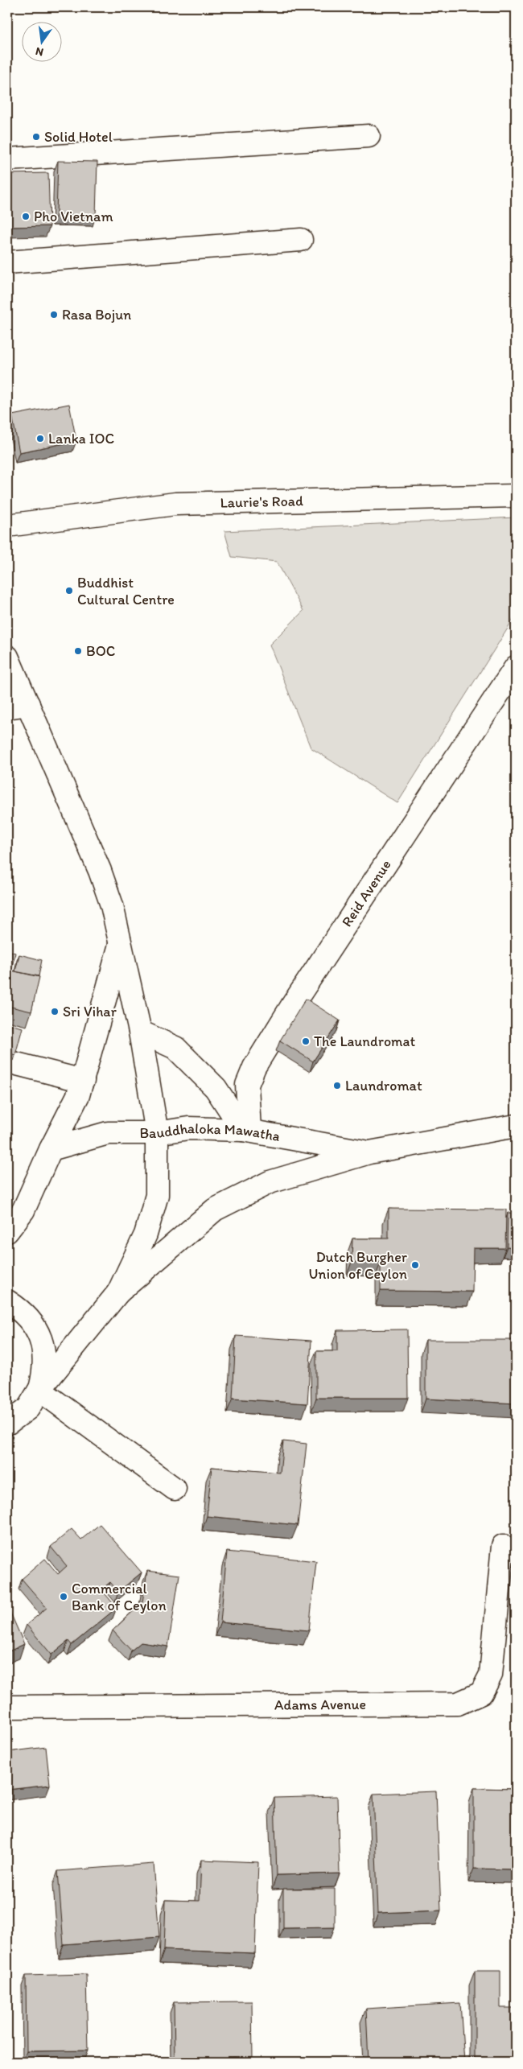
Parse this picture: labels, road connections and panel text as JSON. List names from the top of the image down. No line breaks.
{"streets":{"main road":["Laurie's Road","Reid Avenue","Bauddhaloka Mawatha","Adams Avenue"]},"crossings":[["Reid Avenue","Bauddhaloka Mawatha"]],"places":["Solid Hotel","Pho Vietnam","Rasa Bojun","Lanka IOC","Buddhist Cultural Centre","BOC","Sri Vihar","The Laundromat","Laundromat","Dutch Burgher Union of Ceylon","Commercial Bank of Ceylon"],"north":"bottom"}
